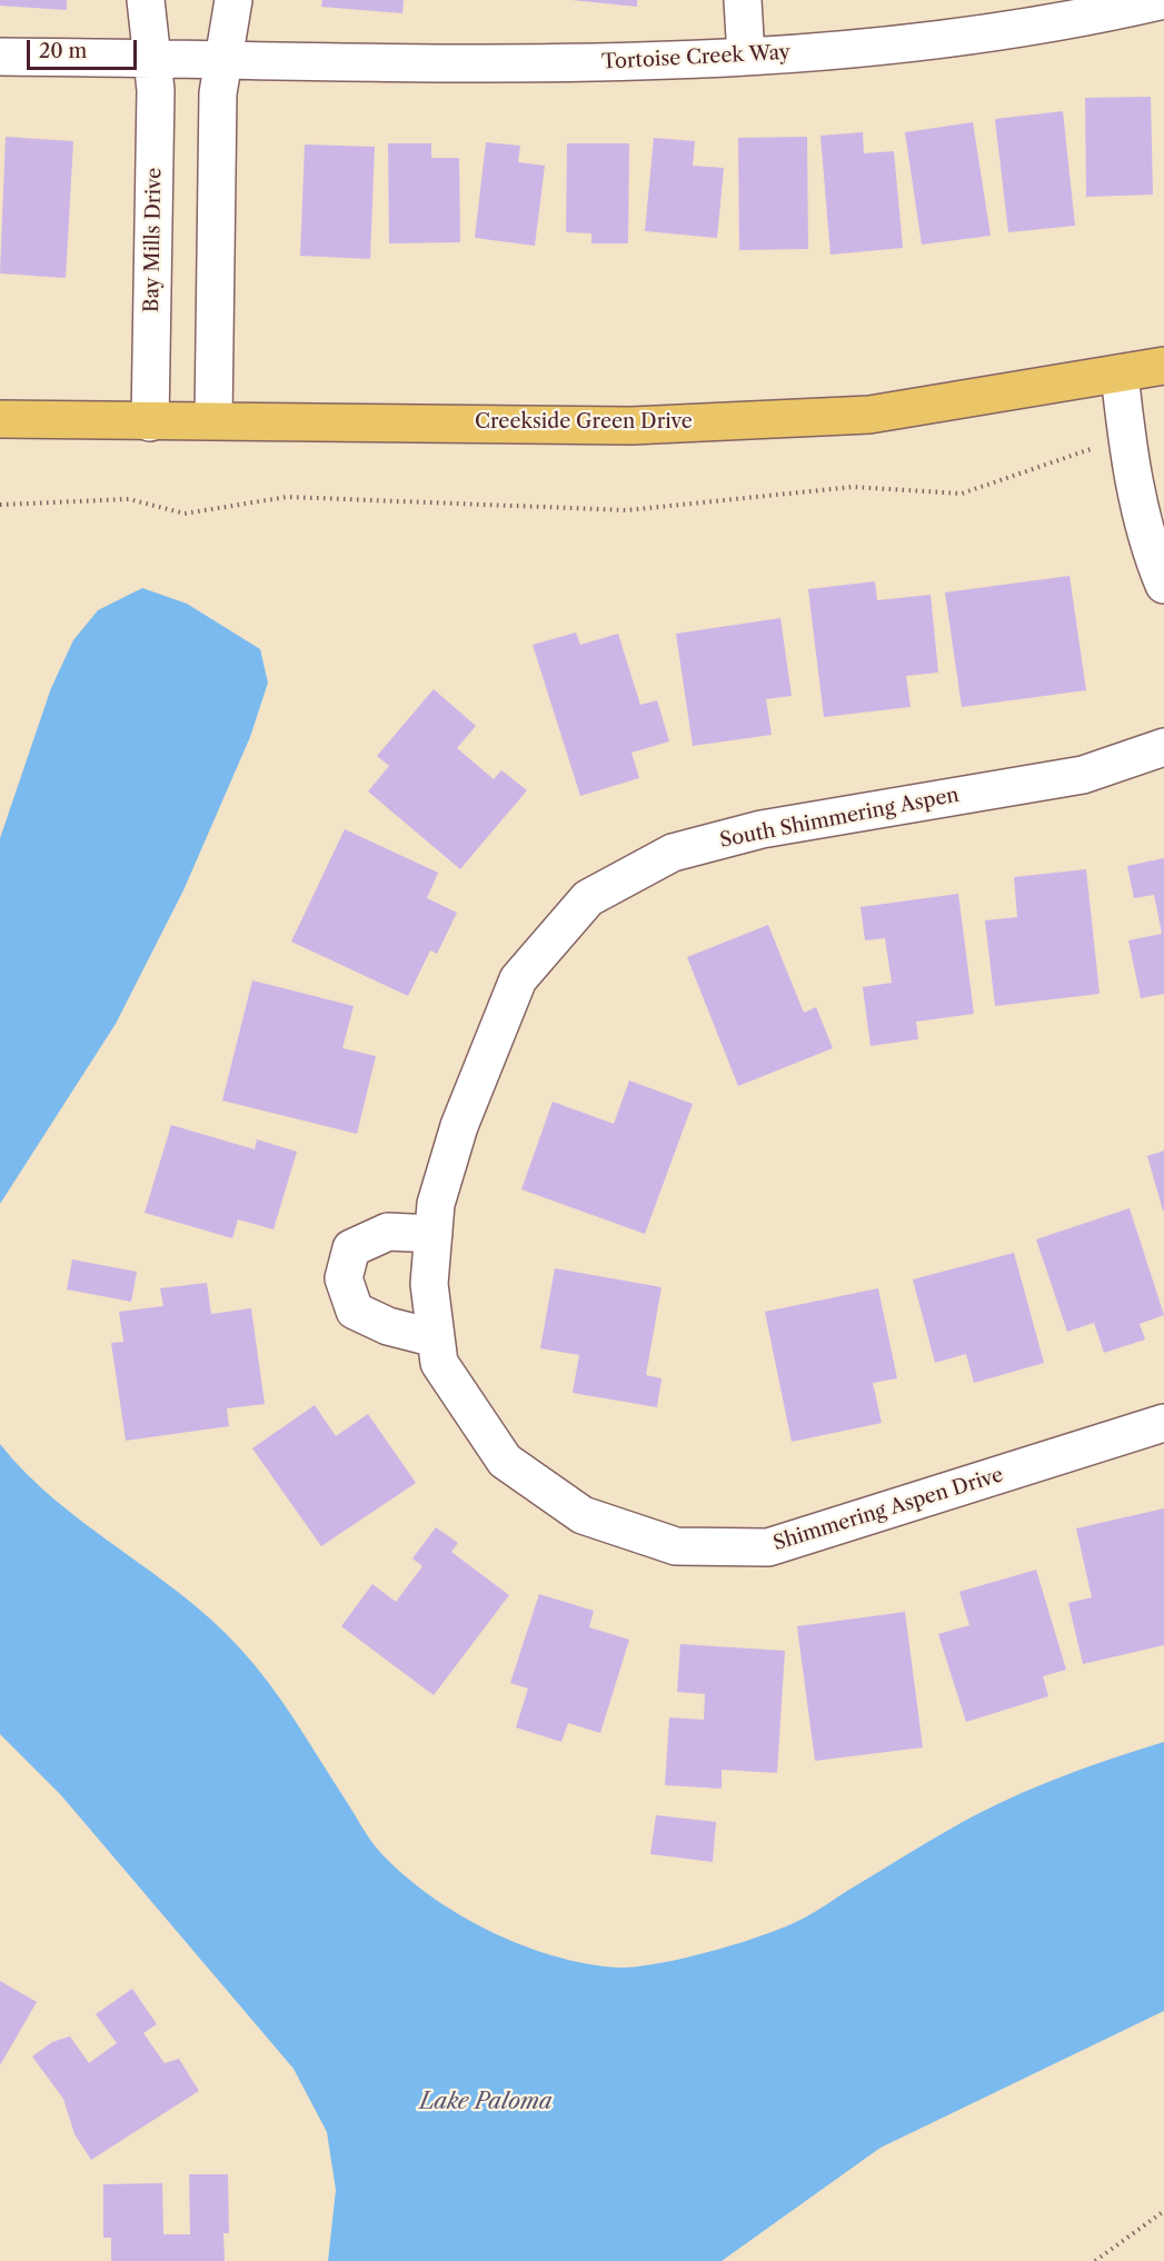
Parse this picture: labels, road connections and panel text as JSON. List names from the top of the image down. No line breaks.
{"streets":{"main road":["Creekside Green Drive"],"street":["Tortoise Creek Way","Bay Mills Drive","South Shimmering Aspen","Shimmering Aspen Drive"]},"crossings":[["Tortoise Creek Way","Bay Mills Drive"],["Bay Mills Drive","Creekside Green Drive"],["South Shimmering Aspen","Shimmering Aspen Drive"]],"water":["Lake Paloma"],"scale_bar":"20 m"}
